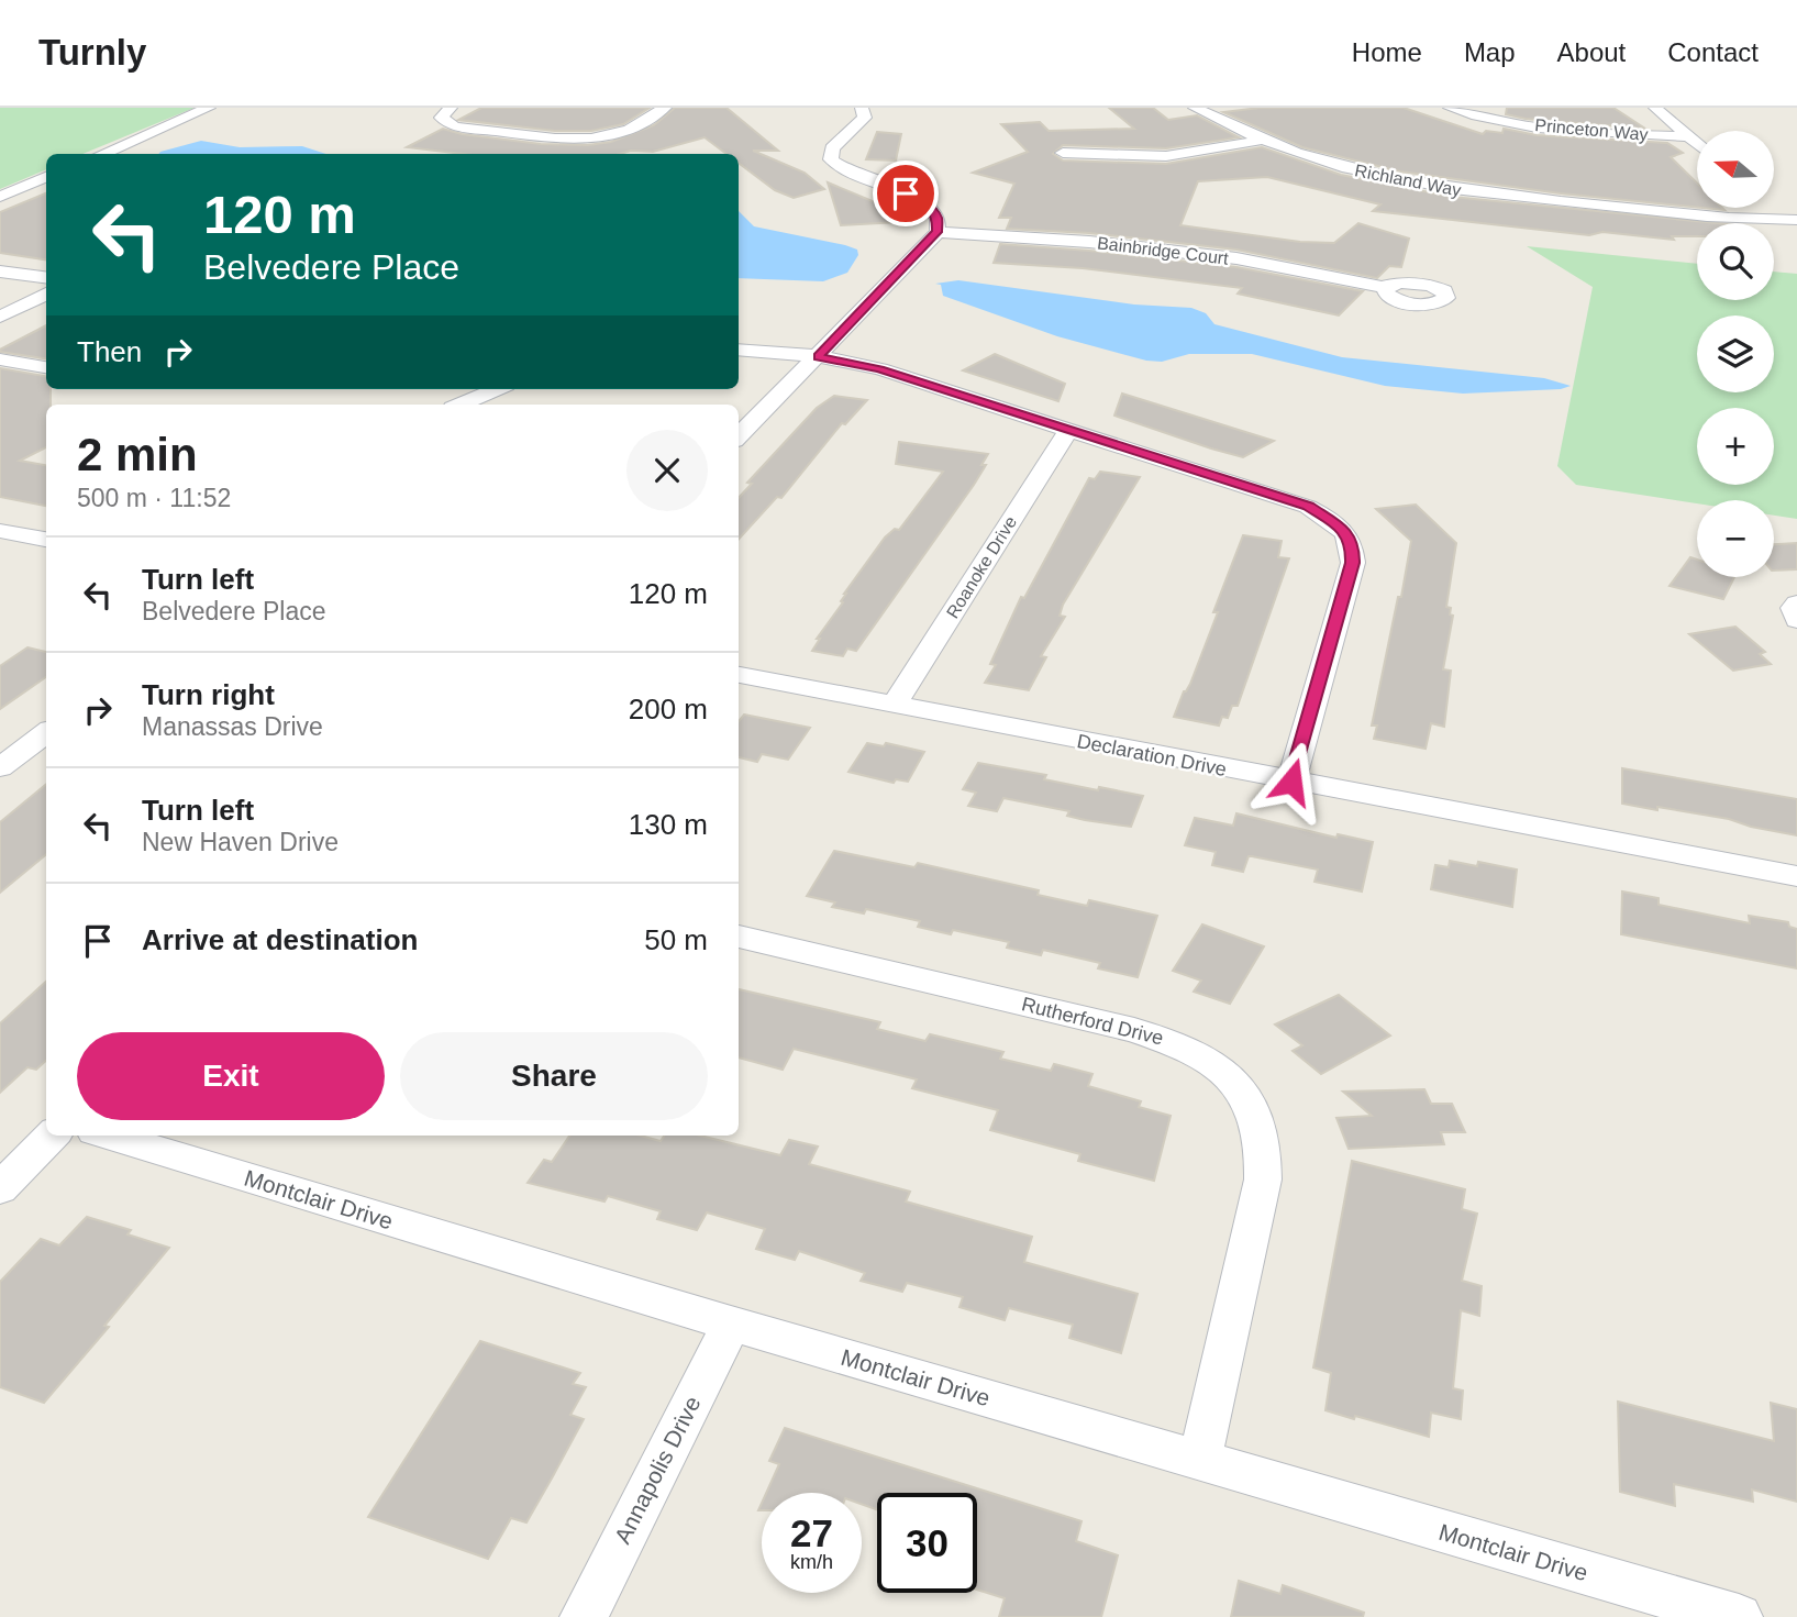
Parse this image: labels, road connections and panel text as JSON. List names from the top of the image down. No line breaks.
{"streets":{"street":["Princeton Way","Richland Way","Bainbridge Court","Roanoke Drive","Declaration Drive","Rutherford Drive","Montclair Drive","Annapolis Drive"]},"crossings":[["Roanoke Drive","Declaration Drive"],["Rutherford Drive","Montclair Drive"],["Montclair Drive","Annapolis Drive"]],"north":"left","page":{"header":"Turnly","nav":["Home","Map","About","Contact"],"map_buttons":["+","−"],"turn":["120 m","Belvedere Place"],"then":"Then","heading":["2 min","500 m · 11:52"],"list":[{"name":"Turn left","note":"Belvedere Place","value":"120 m"},{"name":"Turn right","note":"Manassas Drive","value":"200 m"},{"name":"Turn left","note":"New Haven Drive","value":"130 m"},{"name":"Arrive at destination","value":"50 m"}],"buttons":["Exit","Share"],"speed":"27 km/h","limit":"30"}}
